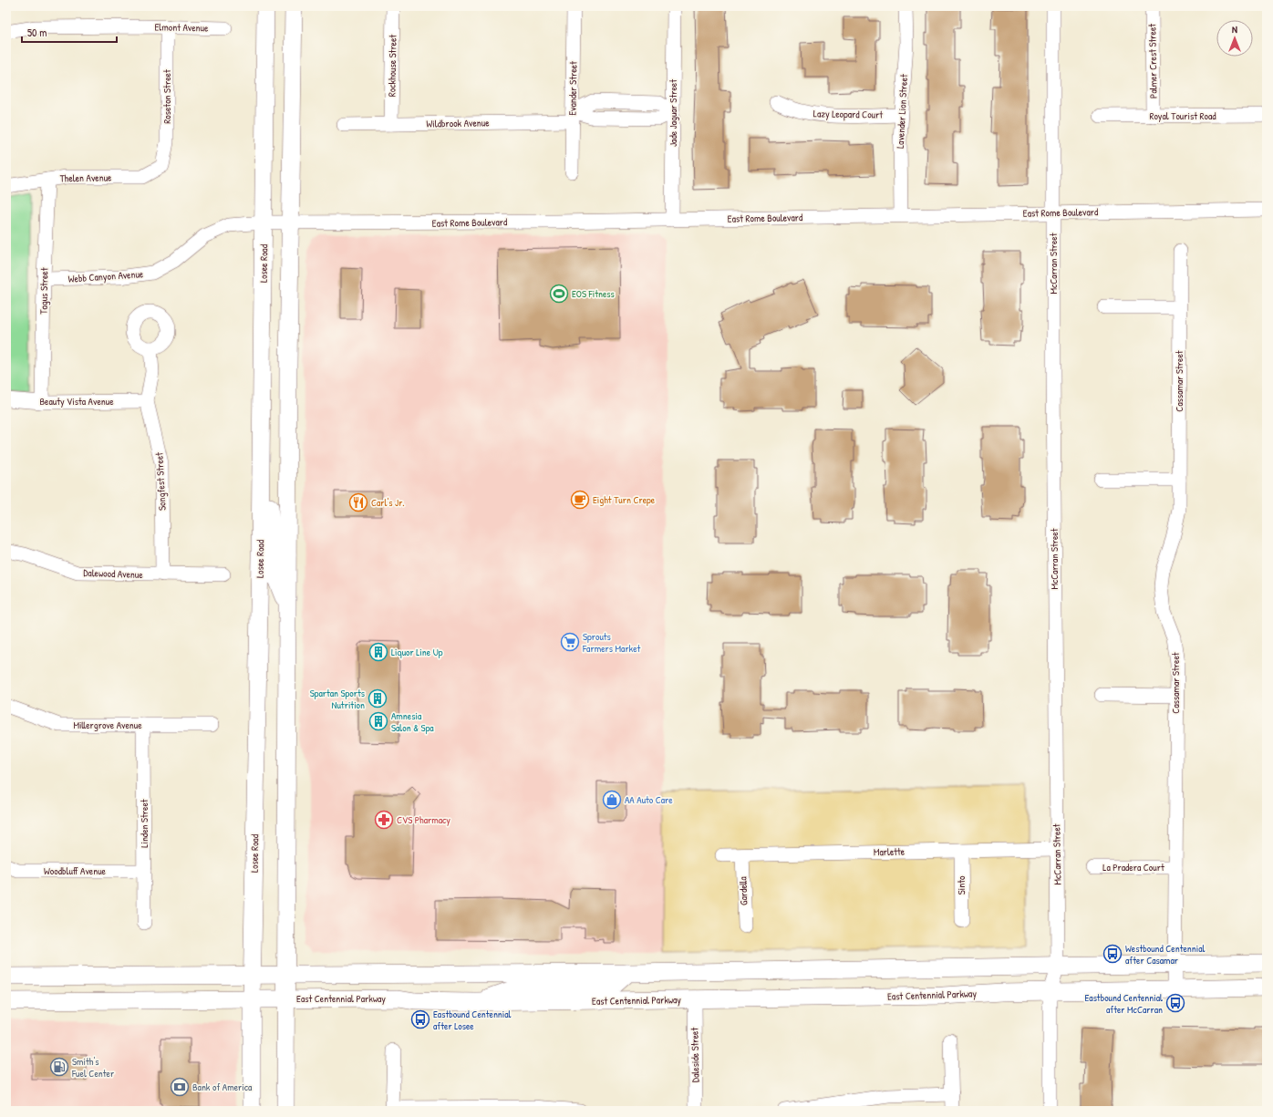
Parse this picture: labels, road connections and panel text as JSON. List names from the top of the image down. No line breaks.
{"streets":{"main road":["Losee Road","East Centennial Parkway"],"street":["Elmont Avenue","Palmer Crest Street","Rockhouse Street","Evander Street","Roseton Street","Lavender Lion Street","Jade Jaguar Street","Lazy Leopard Court","Royal Tourist Road","Wildbrook Avenue","Thelen Avenue","East Rome Boulevard","McCarran Street","Webb Canyon Avenue","Tagus Street","Cassamar Street","Beauty Vista Avenue","Songfest Street","Dalewood Avenue","Millergrove Avenue","Linden Street","Marlette","La Pradera Court","Woodbluff Avenue","Sinto","Gardella","Daleside Street"]},"crossings":[["Elmont Avenue","Roseton Street"],["Palmer Crest Street","Royal Tourist Road"],["Rockhouse Street","Wildbrook Avenue"],["Evander Street","Wildbrook Avenue"],["Roseton Street","Thelen Avenue"],["Lavender Lion Street","Lazy Leopard Court"],["Lavender Lion Street","East Rome Boulevard"],["Jade Jaguar Street","Wildbrook Avenue"],["Jade Jaguar Street","East Rome Boulevard"],["Thelen Avenue","Tagus Street"],["East Rome Boulevard","Losee Road"],["East Rome Boulevard","McCarran Street"],["East Rome Boulevard","Webb Canyon Avenue"],["Losee Road","Webb Canyon Avenue"],["Losee Road","East Centennial Parkway"],["McCarran Street","Marlette"],["McCarran Street","East Centennial Parkway"],["Webb Canyon Avenue","Tagus Street"],["Tagus Street","Beauty Vista Avenue"],["Cassamar Street","La Pradera Court"],["Cassamar Street","East Centennial Parkway"],["Beauty Vista Avenue","Songfest Street"],["Songfest Street","Dalewood Avenue"],["Millergrove Avenue","Linden Street"],["Linden Street","Woodbluff Avenue"],["Marlette","Sinto"],["Marlette","Gardella"],["East Centennial Parkway","Daleside Street"]],"places":{"sports":["EOS Fitness"],"cafe":["Eight Turn Crepe"],"restaurant":["Carl's Jr."],"supermarket":["Sprouts Farmers Market"],"building":["Liquor Line Up","Spartan Sports Nutrition","Amnesia Salon & Spa"],"shop":["AA Auto Care"],"pharmacy":["CVS Pharmacy"],"bus stop":["Westbound Centennial after Casamar","Eastbound Centennial after McCarran","Eastbound Centennial after Losee"],"fuel station":["Smith's Fuel Center"],"bank":["Bank of America"]},"scale_bar":"50 m","north":"top"}
